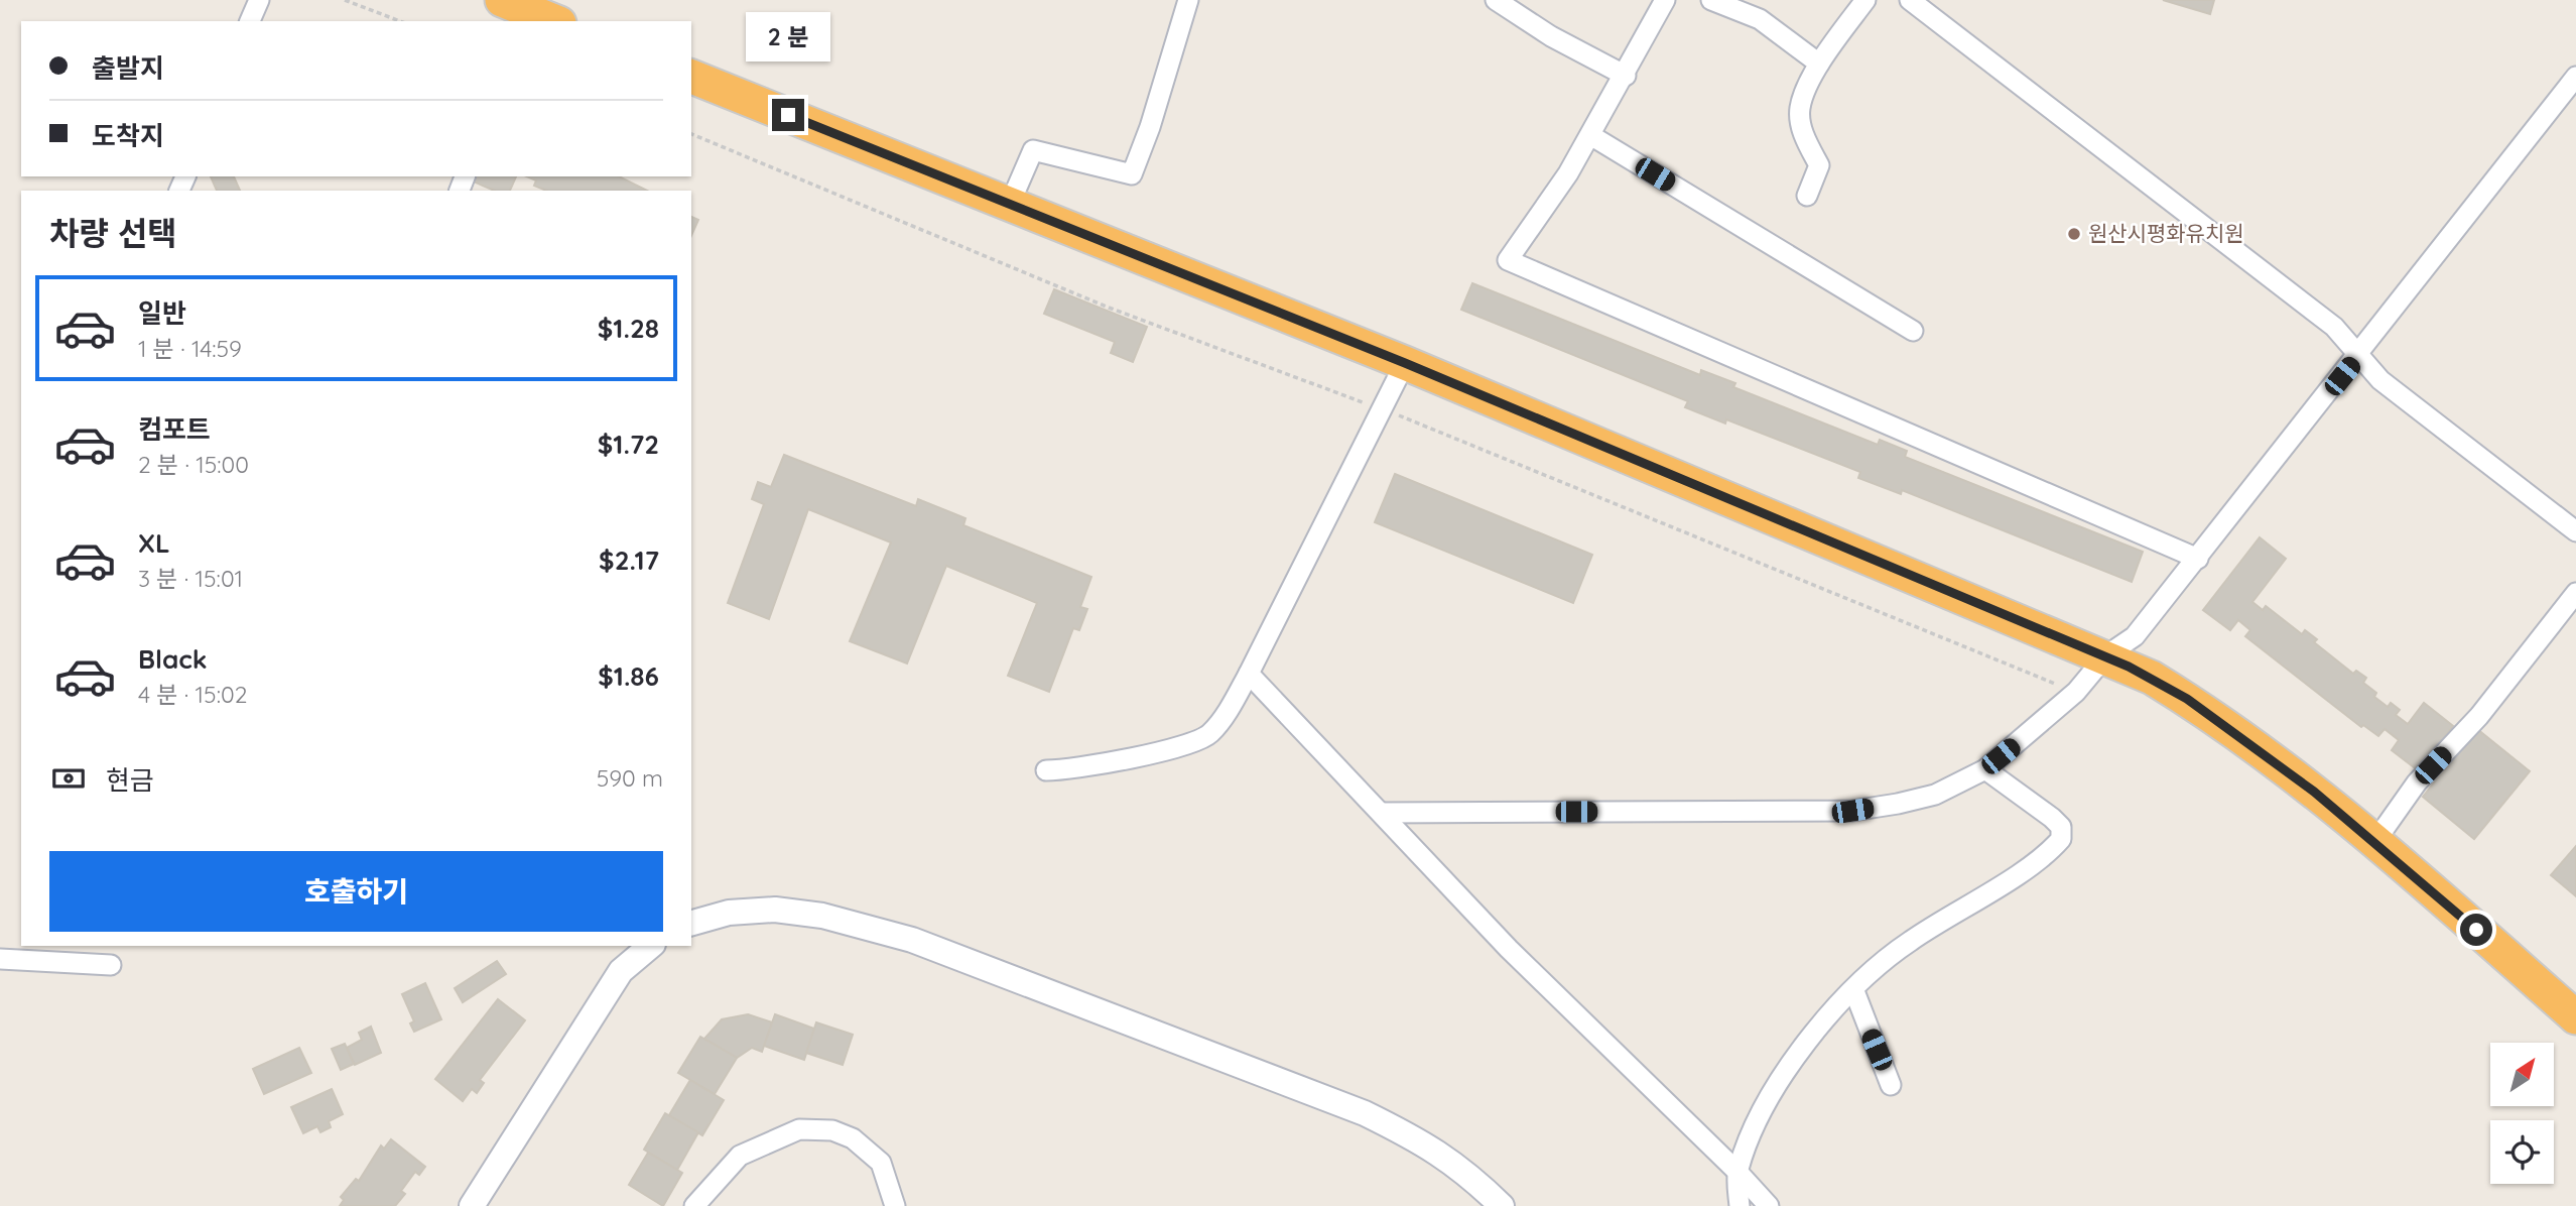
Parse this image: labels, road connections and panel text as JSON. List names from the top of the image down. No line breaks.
{"places":["원산시평화유치원"],"north":"top right","page":{"bubble":"2 분","banner":["출발지","도착지"],"heading":"차량 선택","list":[{"name":"일반","note":"1 분 · 14:59","value":"$1.28"},{"name":"컴포트","note":"2 분 · 15:00","value":"$1.72"},{"name":"XL","note":"3 분 · 15:01","value":"$2.17"},{"name":"Black","note":"4 분 · 15:02","value":"$1.86"}],"pay":["현금","590 m"],"buttons":"호출하기"}}
